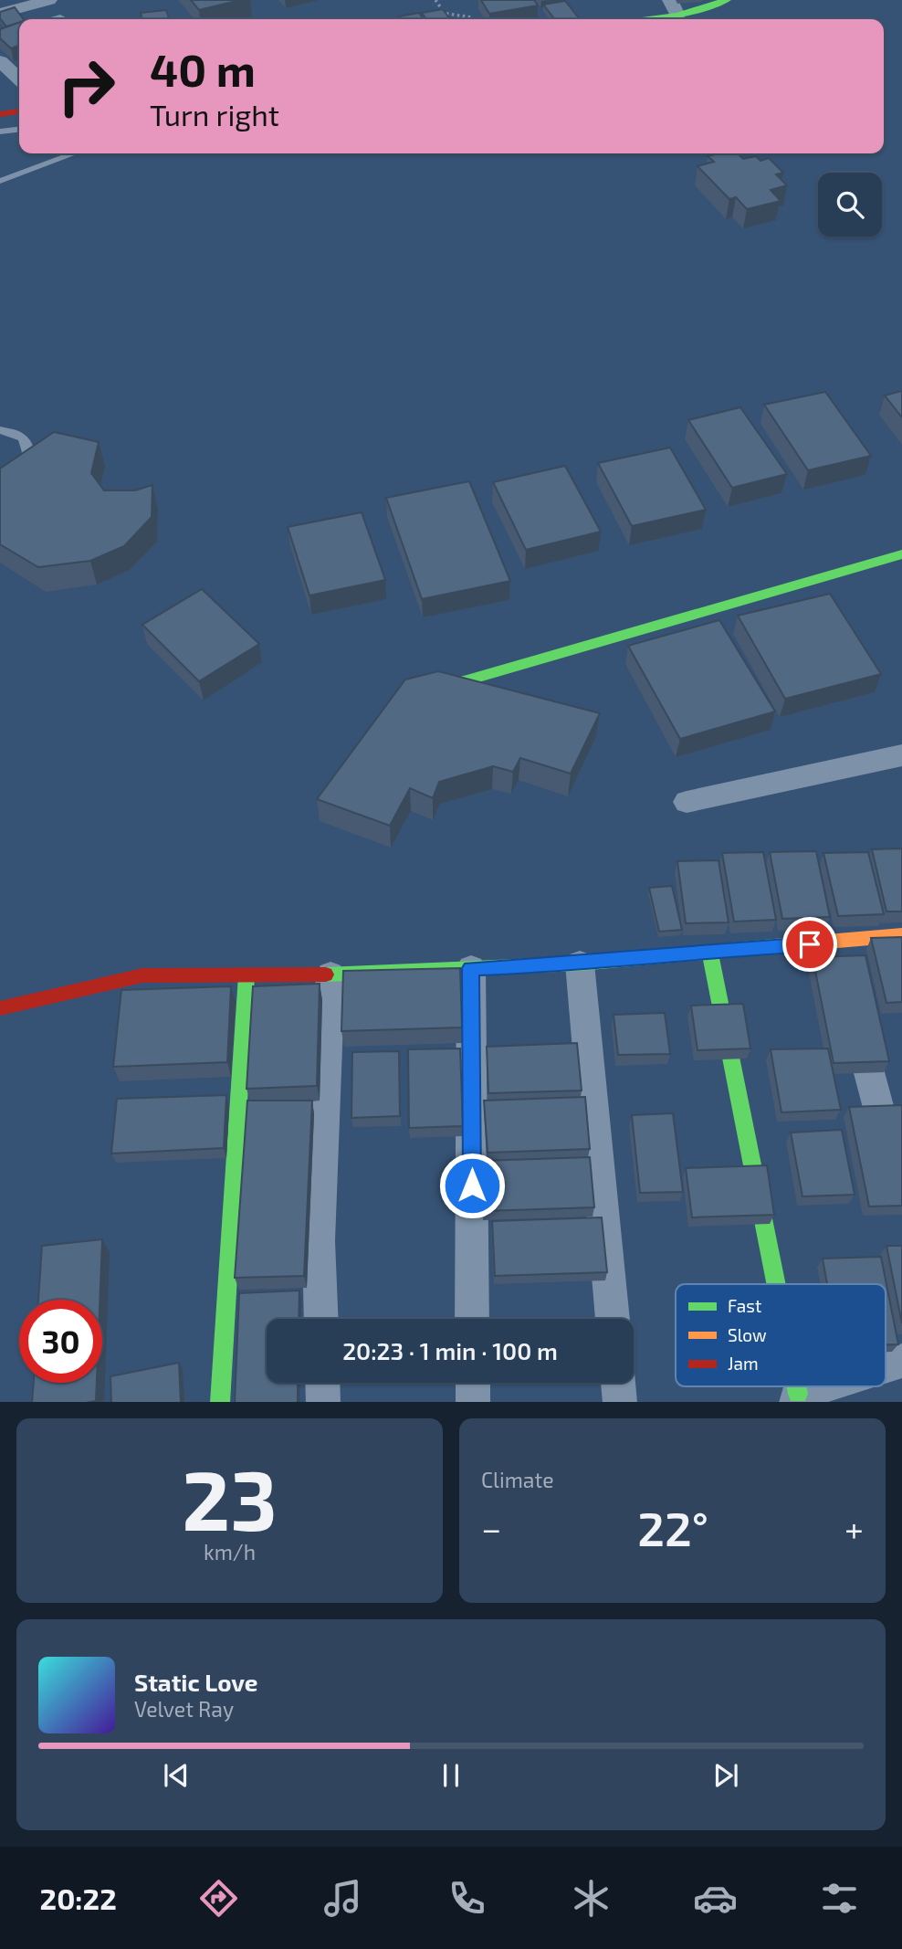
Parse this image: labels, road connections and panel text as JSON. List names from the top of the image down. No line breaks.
{"legend":["Fast","Slow","Jam"],"page":{"turn":["40 m","Turn right"],"limit":"30","trip":"20:23 · 1 min · 100 m","tile":[["23","km/h"],"Climate"],"heat":["−","22°","+"],"song":["Static Love","Velvet Ray"],"tabs":"20:22"}}
